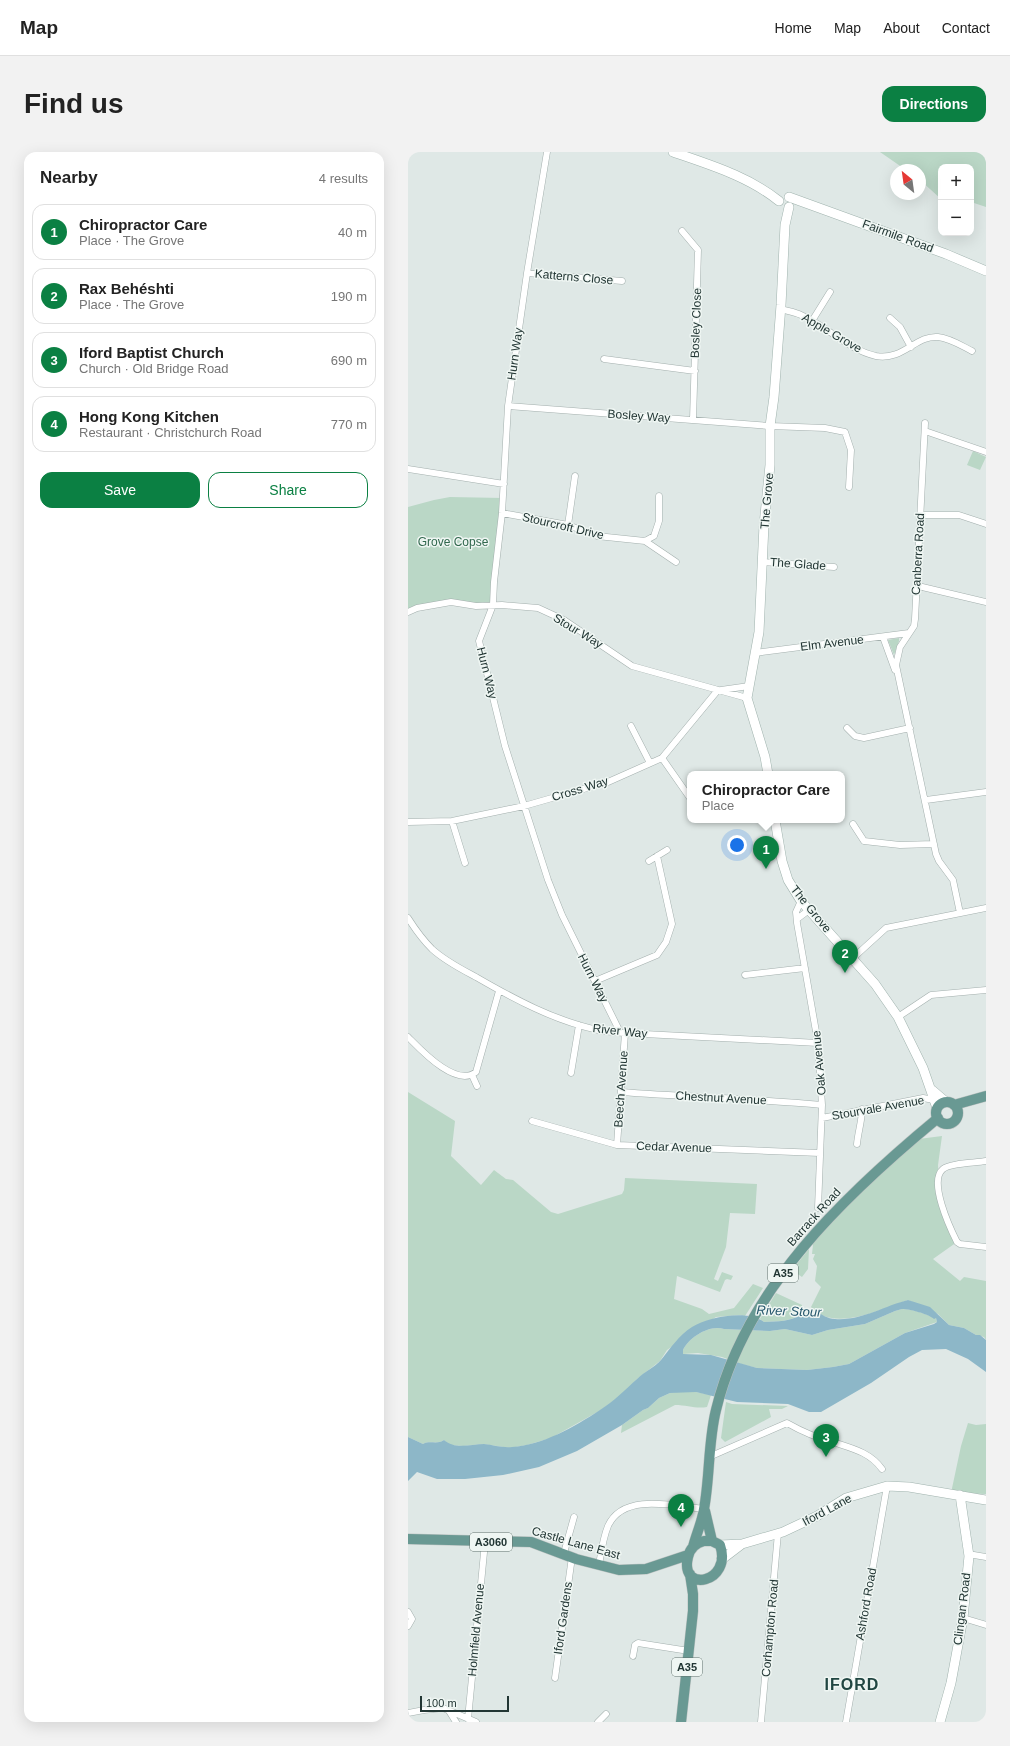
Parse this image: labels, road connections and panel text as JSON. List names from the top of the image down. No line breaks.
{"streets":{"main road":["Barrack Road","A35","A3060","Castle Lane East"],"street":["Fairmile Road","Katterns Close","Bosley Close","Apple Grove","Hurn Way","Bosley Way","The Grove","Stourcroft Drive","Canberra Road","The Glade","Stour Way","Elm Avenue","Cross Way","River Way","Oak Avenue","Beech Avenue","Chestnut Avenue","Stourvale Avenue","Cedar Avenue","Iford Lane","Ashford Road","Clingan Road","Iford Gardens","Corhampton Road","Holmfield Avenue"]},"crossings":[["Fairmile Road","The Grove"],["Katterns Close","Hurn Way"],["Bosley Close","Bosley Way"],["Apple Grove","The Grove"],["Hurn Way","Bosley Way"],["Hurn Way","Stourcroft Drive"],["Hurn Way","Stour Way"],["Hurn Way","Cross Way"],["Hurn Way","River Way"],["Hurn Way","Beech Avenue"],["Bosley Way","The Grove"],["The Grove","The Glade"],["The Grove","Stour Way"],["The Grove","Elm Avenue"],["The Grove","Oak Avenue"],["The Grove","Stourvale Avenue"],["The Grove","Barrack Road"],["Canberra Road","Elm Avenue"],["Stour Way","Cross Way"],["River Way","Oak Avenue"],["River Way","Beech Avenue"],["Oak Avenue","Chestnut Avenue"],["Oak Avenue","Stourvale Avenue"],["Oak Avenue","Cedar Avenue"],["Beech Avenue","Chestnut Avenue"],["Beech Avenue","Cedar Avenue"],["Stourvale Avenue","Barrack Road"],["Barrack Road","A35"],["A35","Iford Lane"],["A35","Castle Lane East"],["Iford Lane","Castle Lane East"],["Iford Lane","Ashford Road"],["Iford Lane","Clingan Road"],["Iford Lane","Corhampton Road"],["Castle Lane East","Iford Gardens"],["Castle Lane East","Holmfield Avenue"]],"districts":["IFORD"],"water":["River Stour"],"parks":["Grove Copse"],"scale_bar":"100 m","north":"top left","page":{"header":"Map","nav":["Home","Map","About","Contact"],"buttons":["Directions",["Save","Share"]],"title":"Find us","heading":["Nearby","4 results"],"map_buttons":["+","−"],"list":[{"mark":"1","name":"Chiropractor Care","note":"Place · The Grove","value":"40 m"},{"mark":"2","name":"Rax Behéshti","note":"Place · The Grove","value":"190 m"},{"mark":"3","name":"Iford Baptist Church","note":"Church · Old Bridge Road","value":"690 m"},{"mark":"4","name":"Hong Kong Kitchen","note":"Restaurant · Christchurch Road","value":"770 m"}],"popup":["Chiropractor Care","Place"],"pins":["1","2","3","4"],"scale":"100 m"}}
